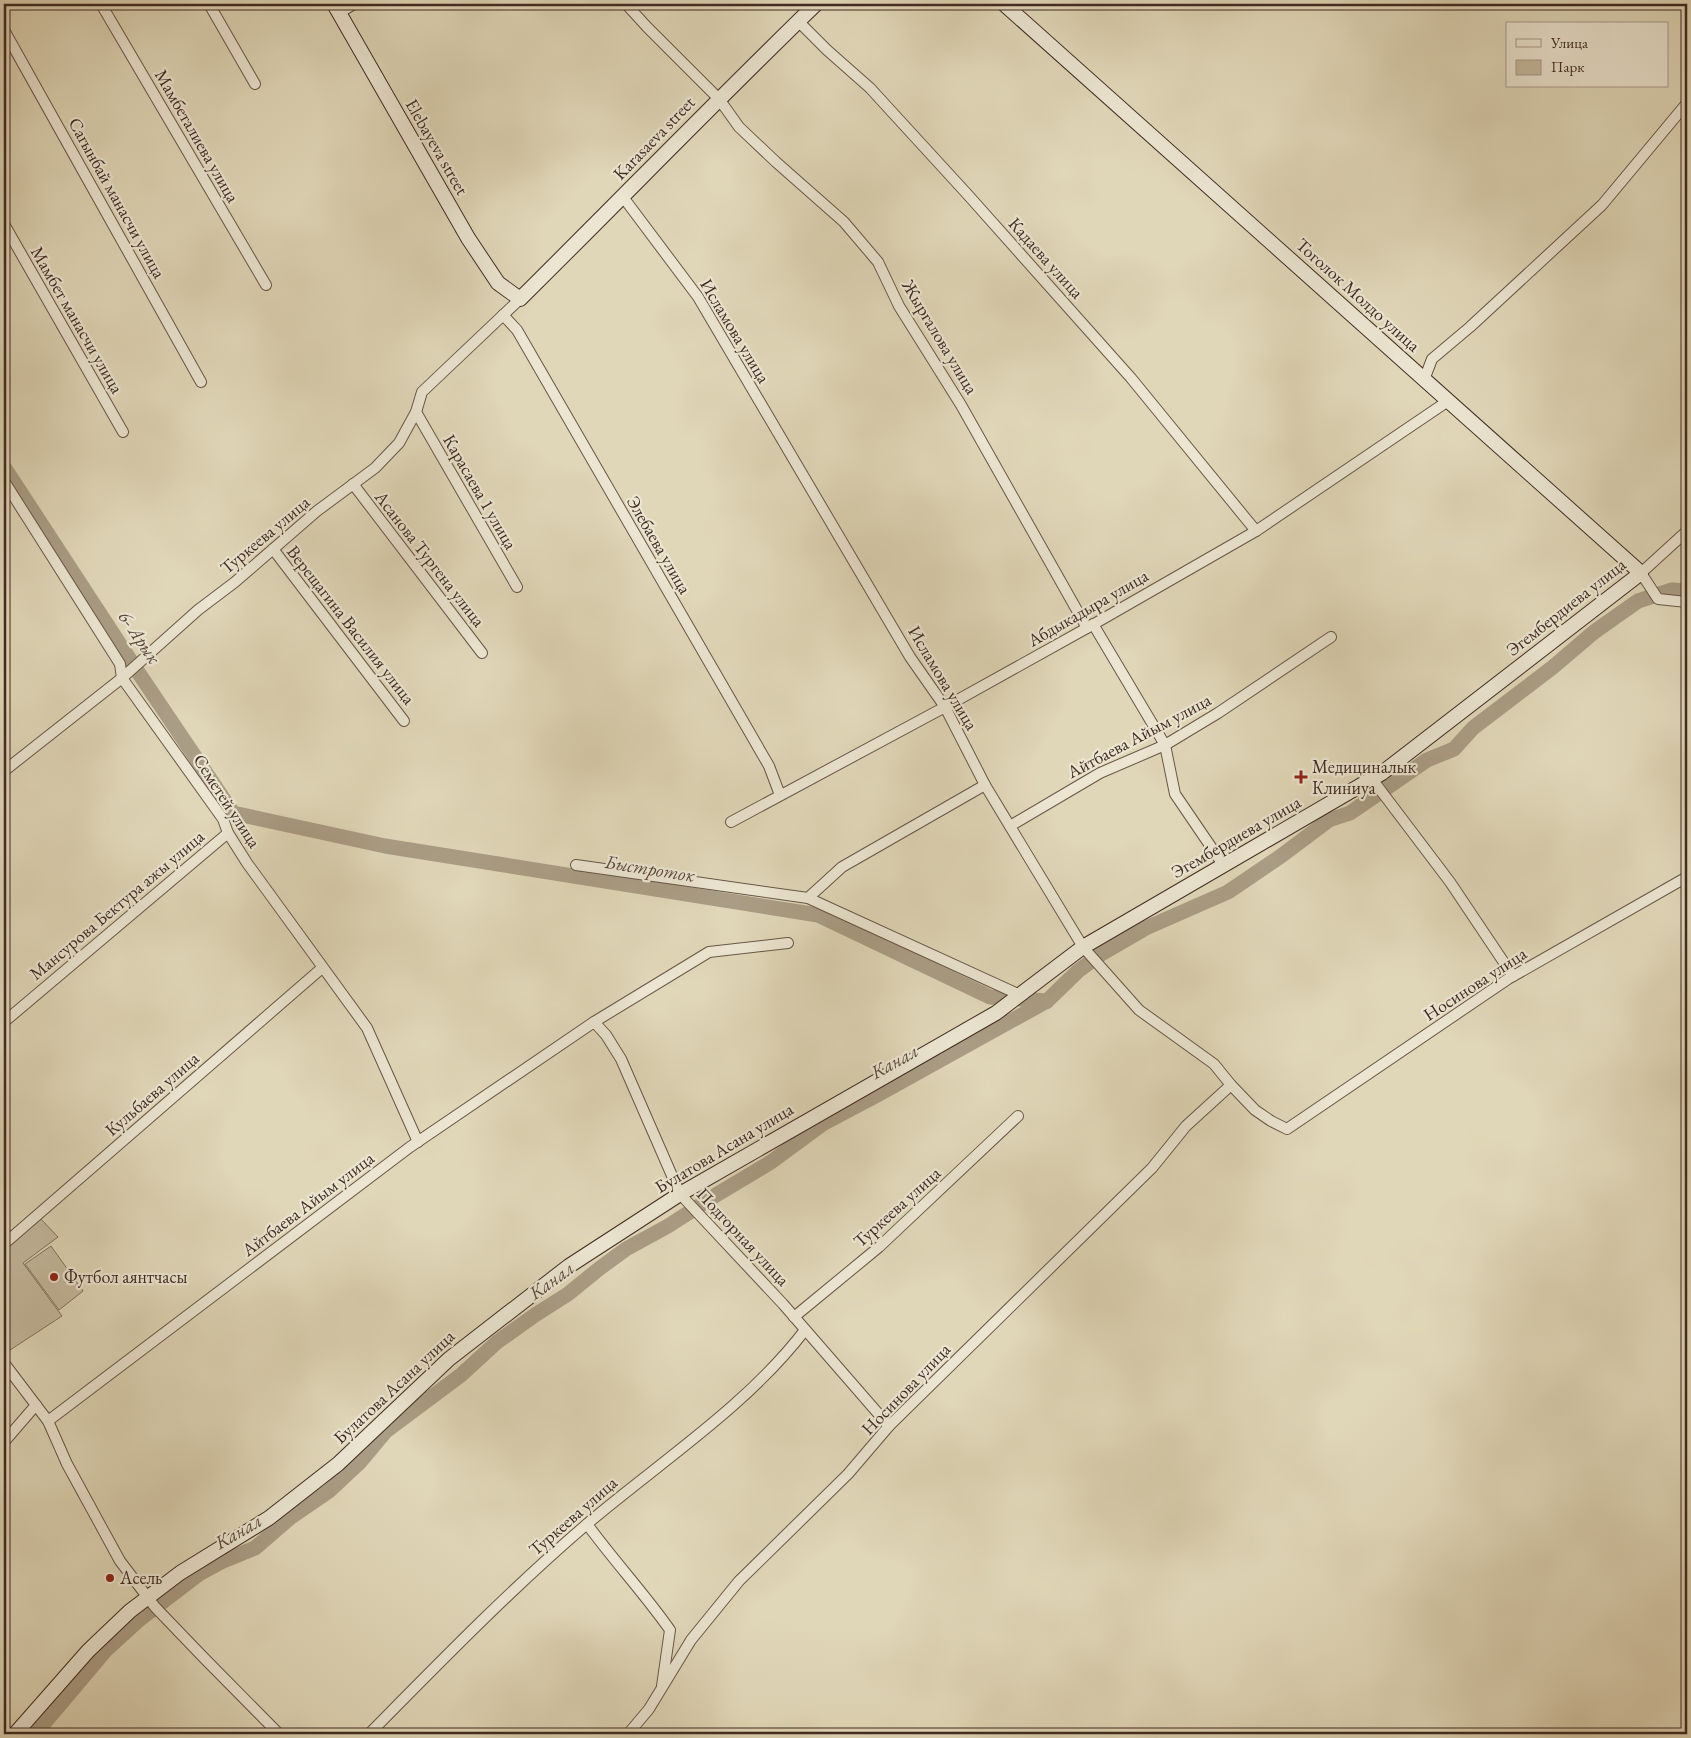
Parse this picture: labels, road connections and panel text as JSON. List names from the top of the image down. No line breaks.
{"streets":{"street":["Мамбеталиева улица","Karasaeva street","Elebayeva street","Сагынбай манасчи улица","Кадаева улица","Тоголок Молдо улица","Мамбет манасчи улица","Исламова улица","Жыргалова улица","Карасаева 1 улица","Туркеева улица","Элебаева улица","Асанова Тургена улица","Эгембердиева улица","Абдыкадыра улица","Верещагина Василия улица","Айтбаева Айым улица","Семетей улица","Мансурова Бектура ажы улица","Носинова улица","Кульбаева улица","Булатова Асана улица","Подгорная улица"]},"crossings":[["Karasaeva street","Elebayeva street"],["Karasaeva street","Кадаева улица"],["Karasaeva street","Исламова улица"],["Karasaeva street","Жыргалова улица"],["Karasaeva street","Туркеева улица"],["Elebayeva street","Туркеева улица"],["Кадаева улица","Абдыкадыра улица"],["Тоголок Молдо улица","Эгембердиева улица"],["Тоголок Молдо улица","Абдыкадыра улица"],["Исламова улица","Эгембердиева улица"],["Исламова улица","Абдыкадыра улица"],["Исламова улица","Айтбаева Айым улица"],["Исламова улица","Носинова улица"],["Жыргалова улица","Эгембердиева улица"],["Жыргалова улица","Абдыкадыра улица"],["Жыргалова улица","Айтбаева Айым улица"],["Карасаева 1 улица","Туркеева улица"],["Туркеева улица","Элебаева улица"],["Туркеева улица","Асанова Тургена улица"],["Туркеева улица","Верещагина Василия улица"],["Туркеева улица","Семетей улица"],["Туркеева улица","Подгорная улица"],["Элебаева улица","Абдыкадыра улица"],["Эгембердиева улица","Булатова Асана улица"],["Айтбаева Айым улица","Семетей улица"],["Айтбаева Айым улица","Подгорная улица"],["Семетей улица","Мансурова Бектура ажы улица"],["Семетей улица","Кульбаева улица"],["Носинова улица","Подгорная улица"],["Булатова Асана улица","Подгорная улица"]],"water":["6- Арык","Быстроток","Канал"],"places":{"health":["Медициналык Клиниуа"],"other":["Футбол аянтчасы","Асель"]},"legend":["Улица","Парк"]}
